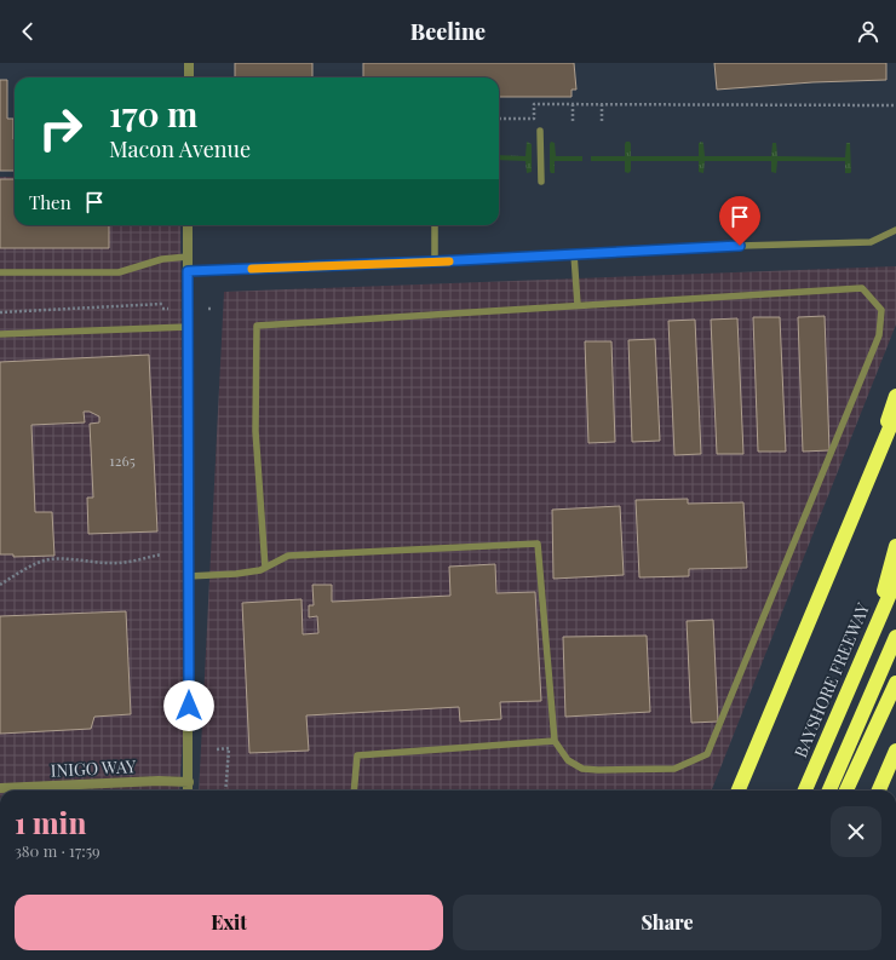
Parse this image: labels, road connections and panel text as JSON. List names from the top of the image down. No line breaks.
{"streets":{"highway":["BAYSHORE FREEWAY"],"street":["INIGO WAY"]},"house_numbers":["1265"],"page":{"header":"Beeline","turn":["170 m","Macon Avenue"],"then":"Then","heading":["1 min","380 m · 17:59"],"buttons":["Exit","Share"]}}
